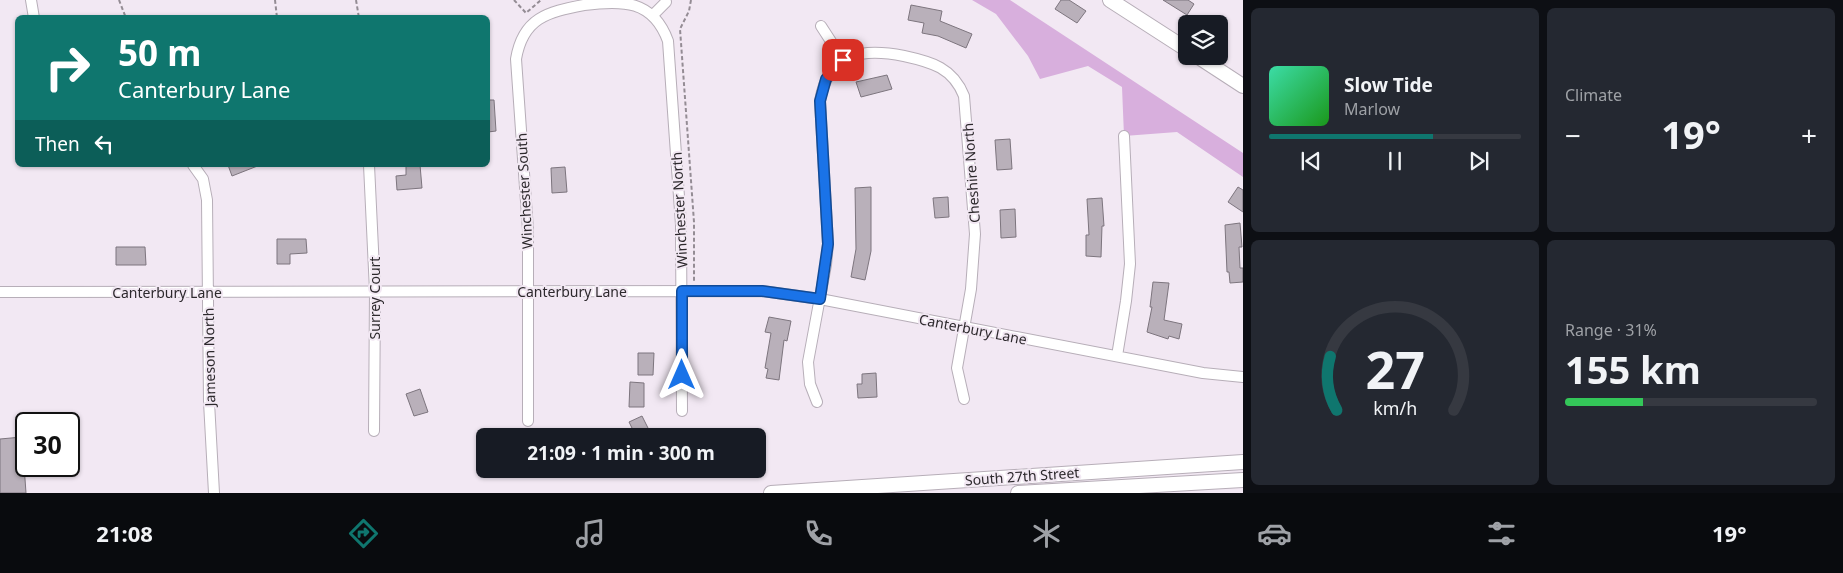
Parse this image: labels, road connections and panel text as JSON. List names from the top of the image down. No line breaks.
{"streets":{"main road":["South 27th Street"],"street":["Cheshire North","Winchester South","Winchester North","Canterbury Lane","Surrey Court","Jameson North"]},"crossings":[["Cheshire North","Canterbury Lane"],["Winchester South","Winchester North"],["Winchester South","Canterbury Lane"],["Winchester North","Canterbury Lane"],["Canterbury Lane","Surrey Court"],["Canterbury Lane","Jameson North"]],"page":{"tile":["Climate",["Range · 31%","155 km"]],"turn":["50 m","Canterbury Lane"],"song":["Slow Tide","Marlow"],"heat":["−","19°","+"],"then":"Then","limit":"30","trip":"21:09 · 1 min · 300 m","tabs":["21:08","19°"],"gauge":["27","km/h"]}}
